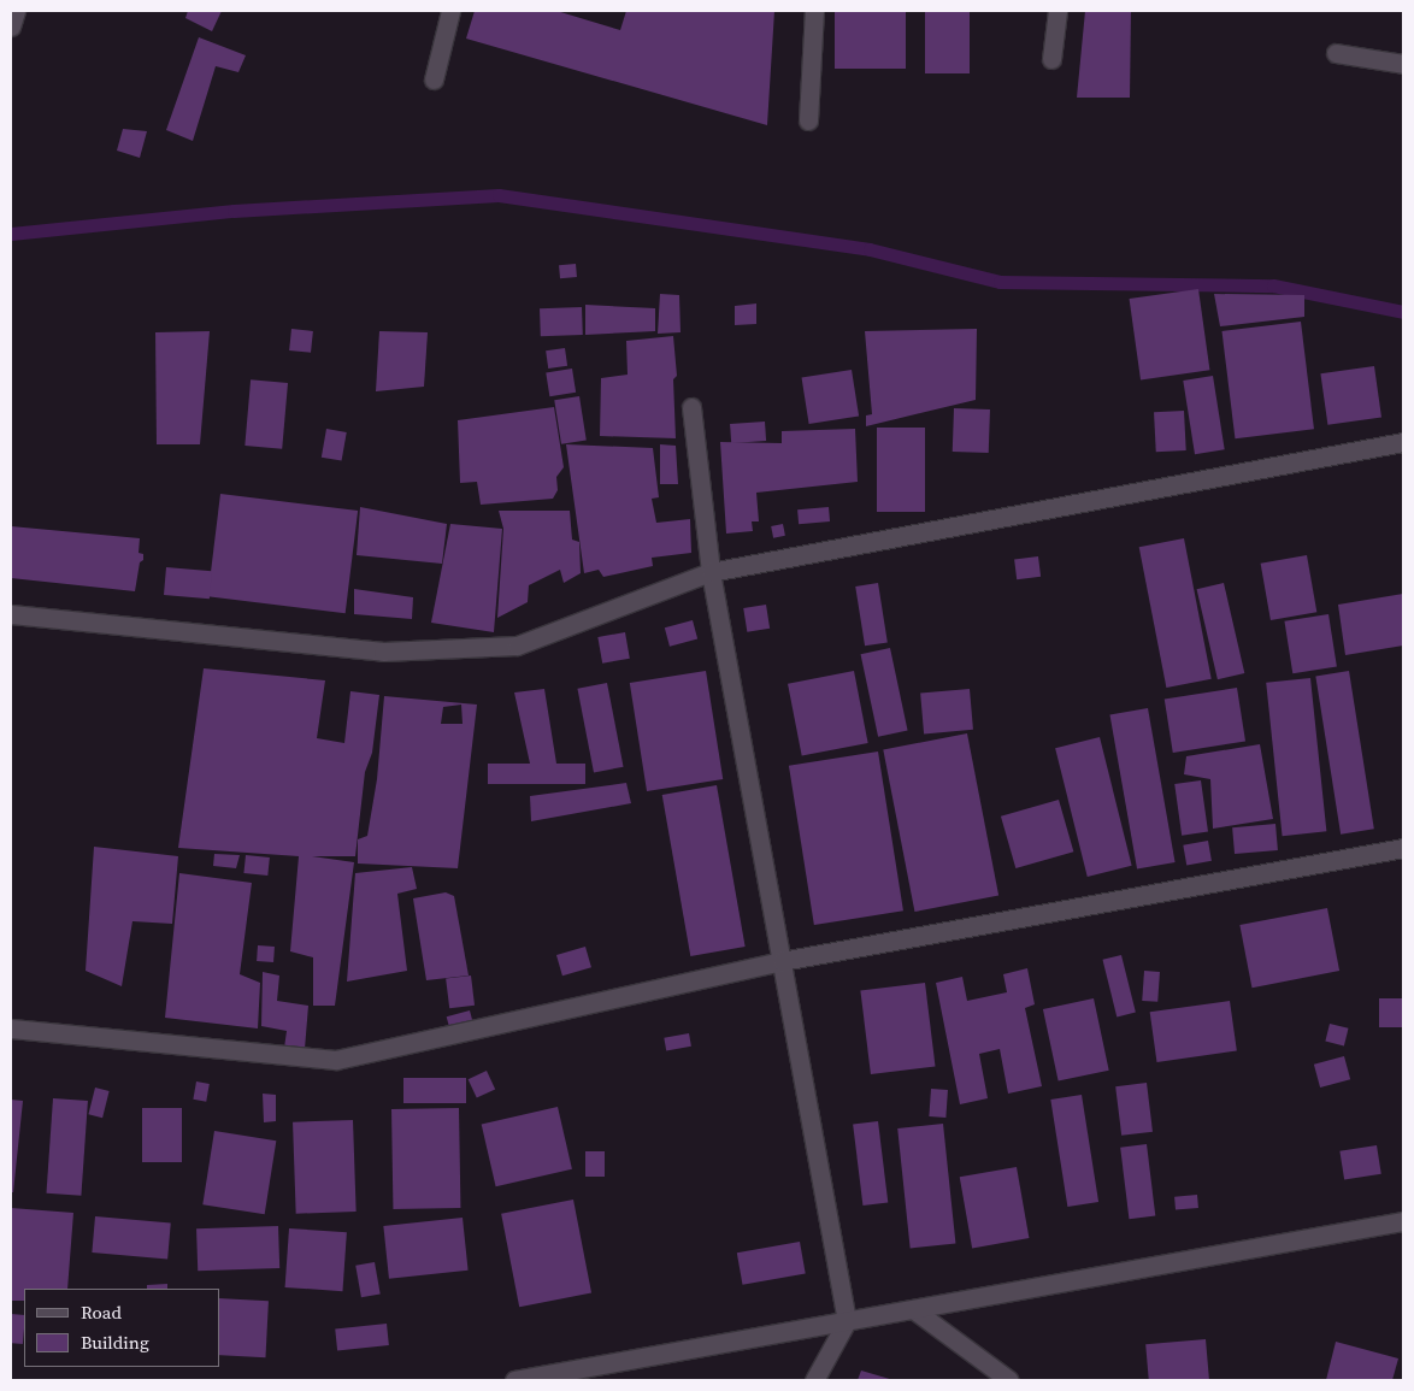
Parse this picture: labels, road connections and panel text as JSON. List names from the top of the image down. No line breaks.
{"legend":["Road","Building"]}
